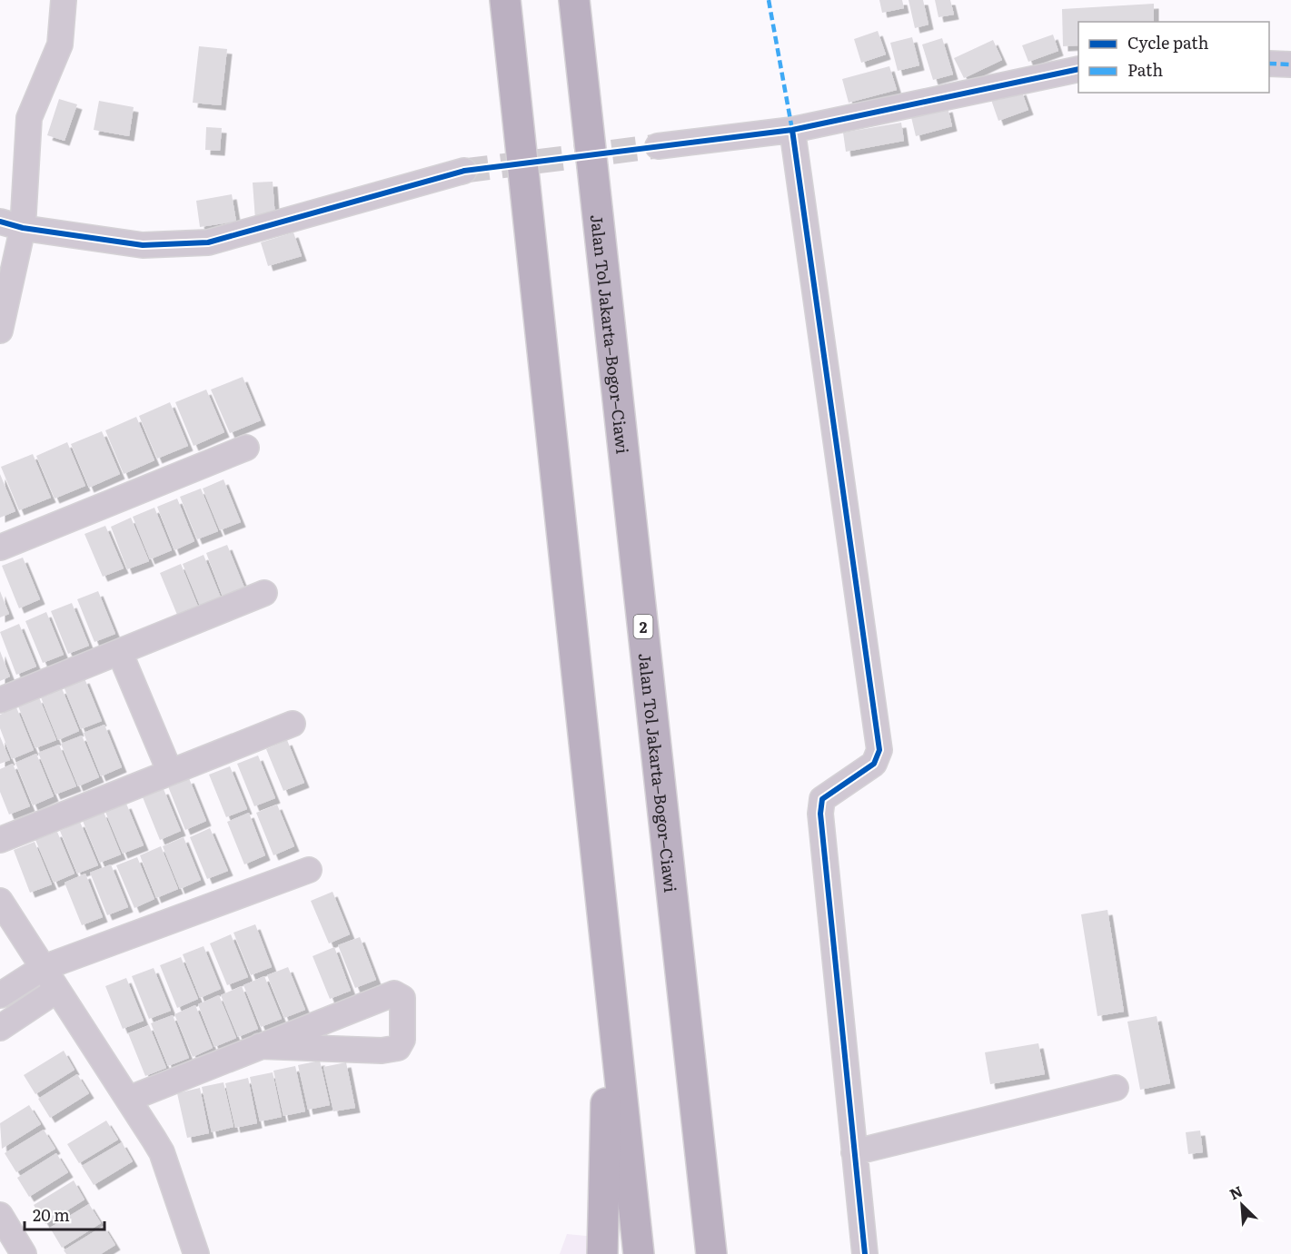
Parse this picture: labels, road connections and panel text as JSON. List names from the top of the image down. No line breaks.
{"streets":{"highway":["Jalan Tol Jakarta–Bogor–Ciawi","2"]},"legend":["Cycle path","Path"],"scale_bar":"20 m","north":"top left"}
